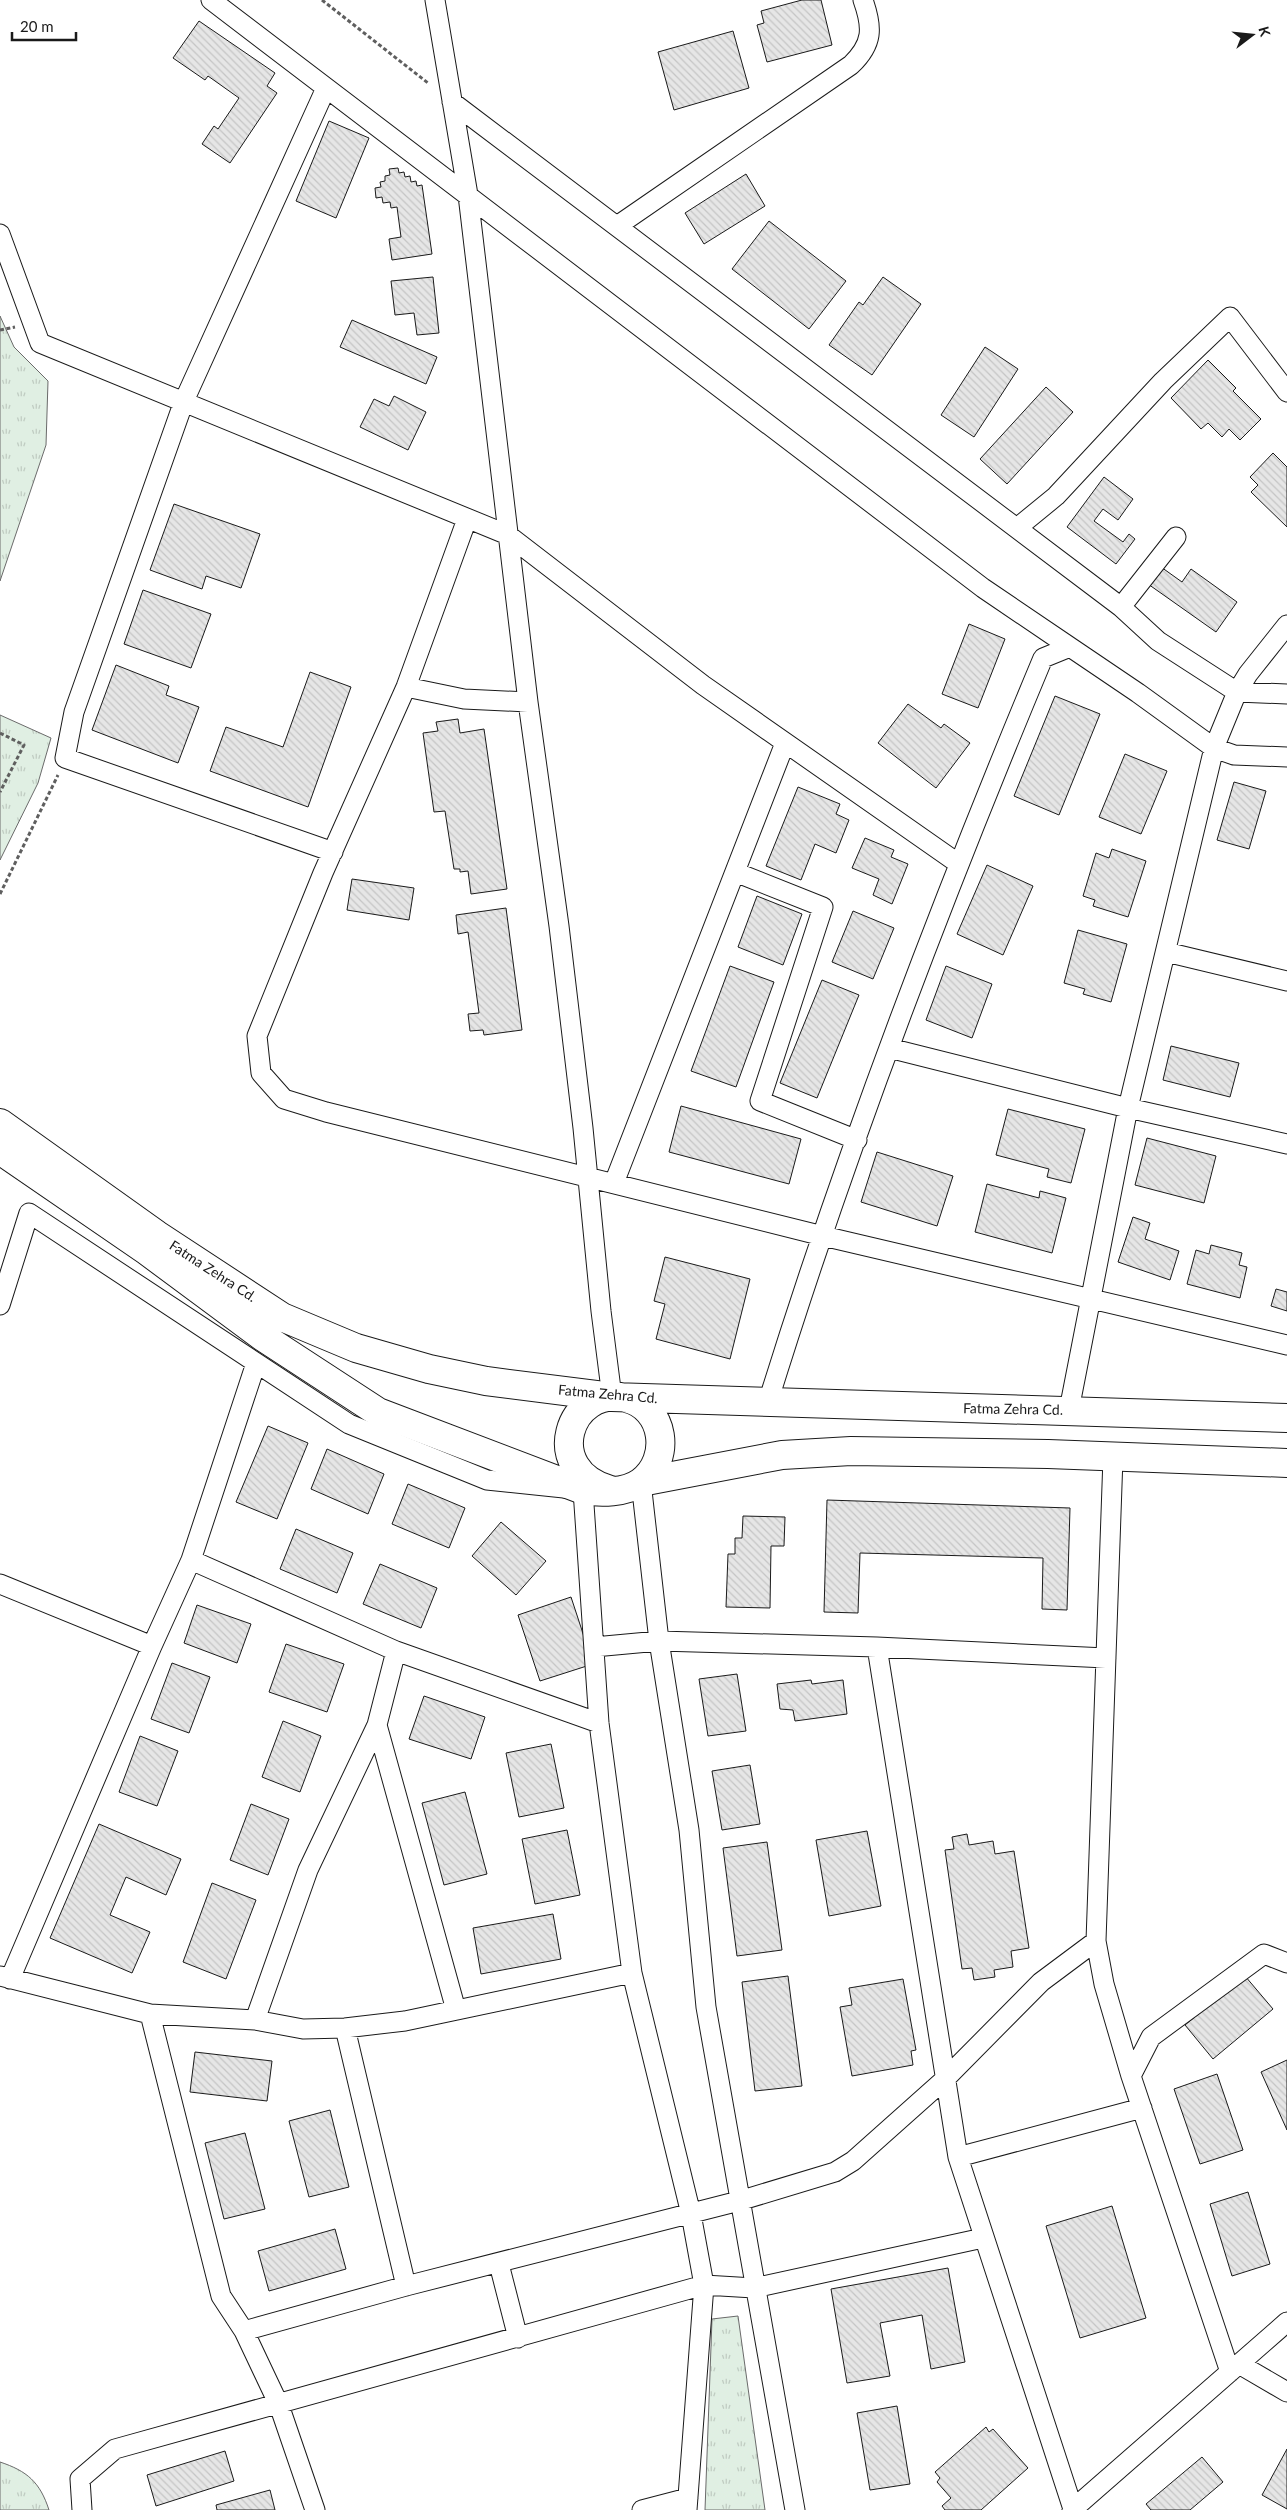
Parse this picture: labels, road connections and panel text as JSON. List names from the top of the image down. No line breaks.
{"streets":{"main road":["Fatma Zehra Cd."]},"scale_bar":"20 m","north":"right"}
